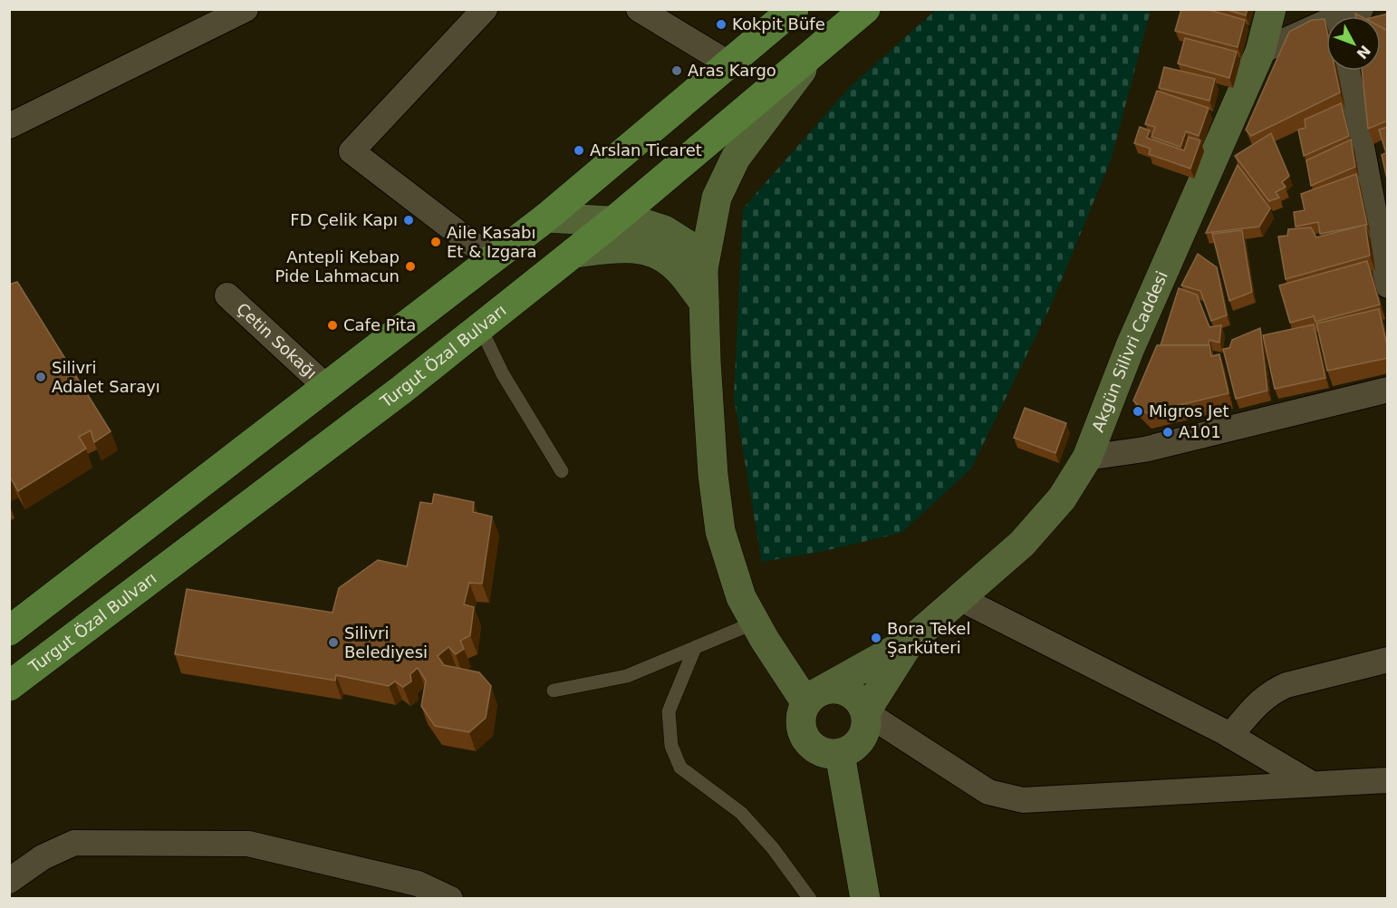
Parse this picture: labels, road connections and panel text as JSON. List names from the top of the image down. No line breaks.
{"streets":{"main road":["Akgün Silivri Caddesi","Turgut Özal Bulvarı"],"street":["Çetin Sokağı"]},"places":["Kokpit Büfe","Aras Kargo","Arslan Ticaret","FD Çelik Kapı","Aile Kasabı Et & Izgara","Antepli Kebap Pide Lahmacun","Cafe Pita","Silivri Adalet Sarayı","Migros Jet","A101","Bora Tekel Şarküteri","Silivri Belediyesi"],"north":"bottom right"}
